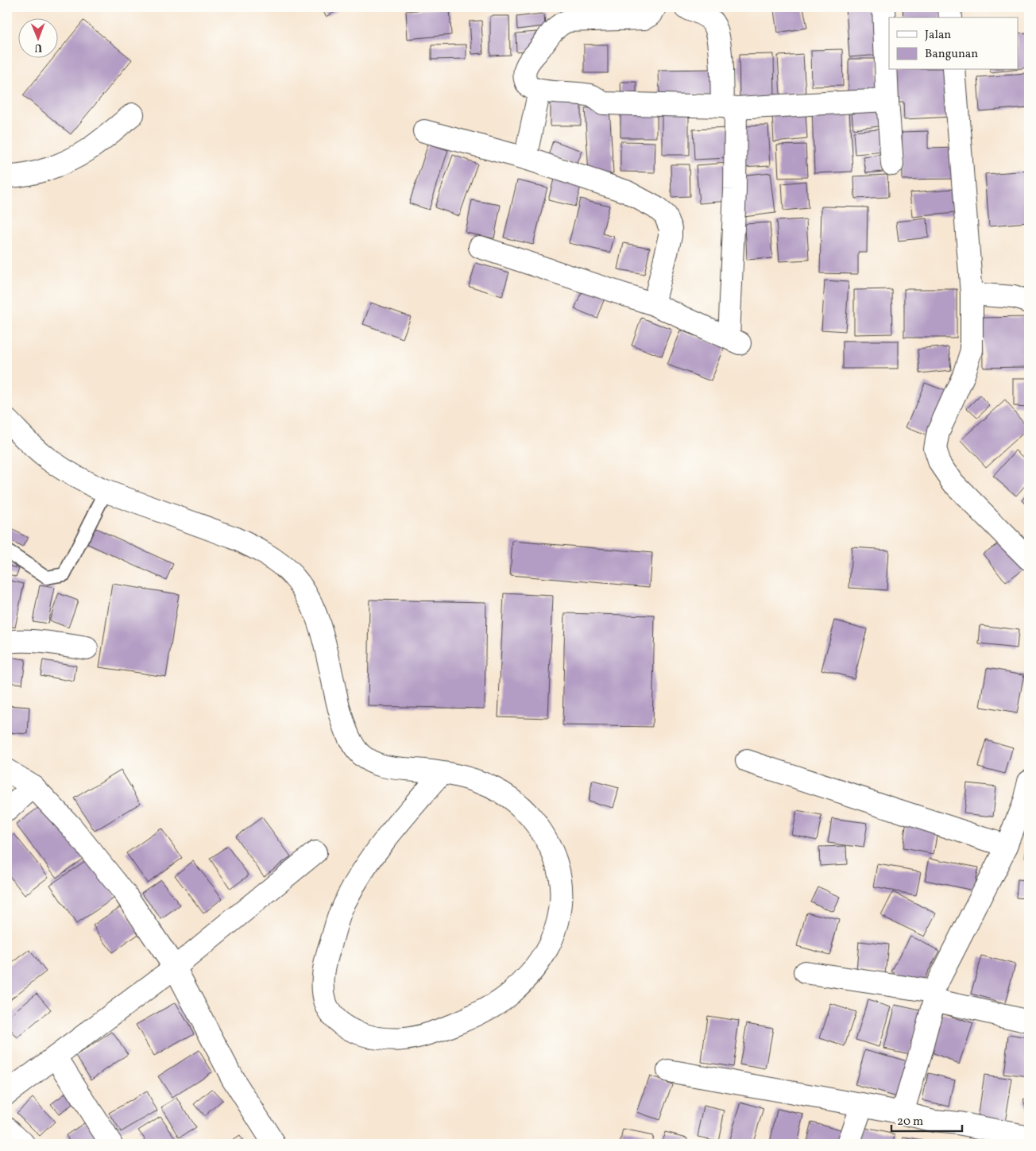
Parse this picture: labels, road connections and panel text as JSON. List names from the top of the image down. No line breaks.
{"legend":["Jalan","Bangunan"],"scale_bar":"20 m","north":"bottom"}
